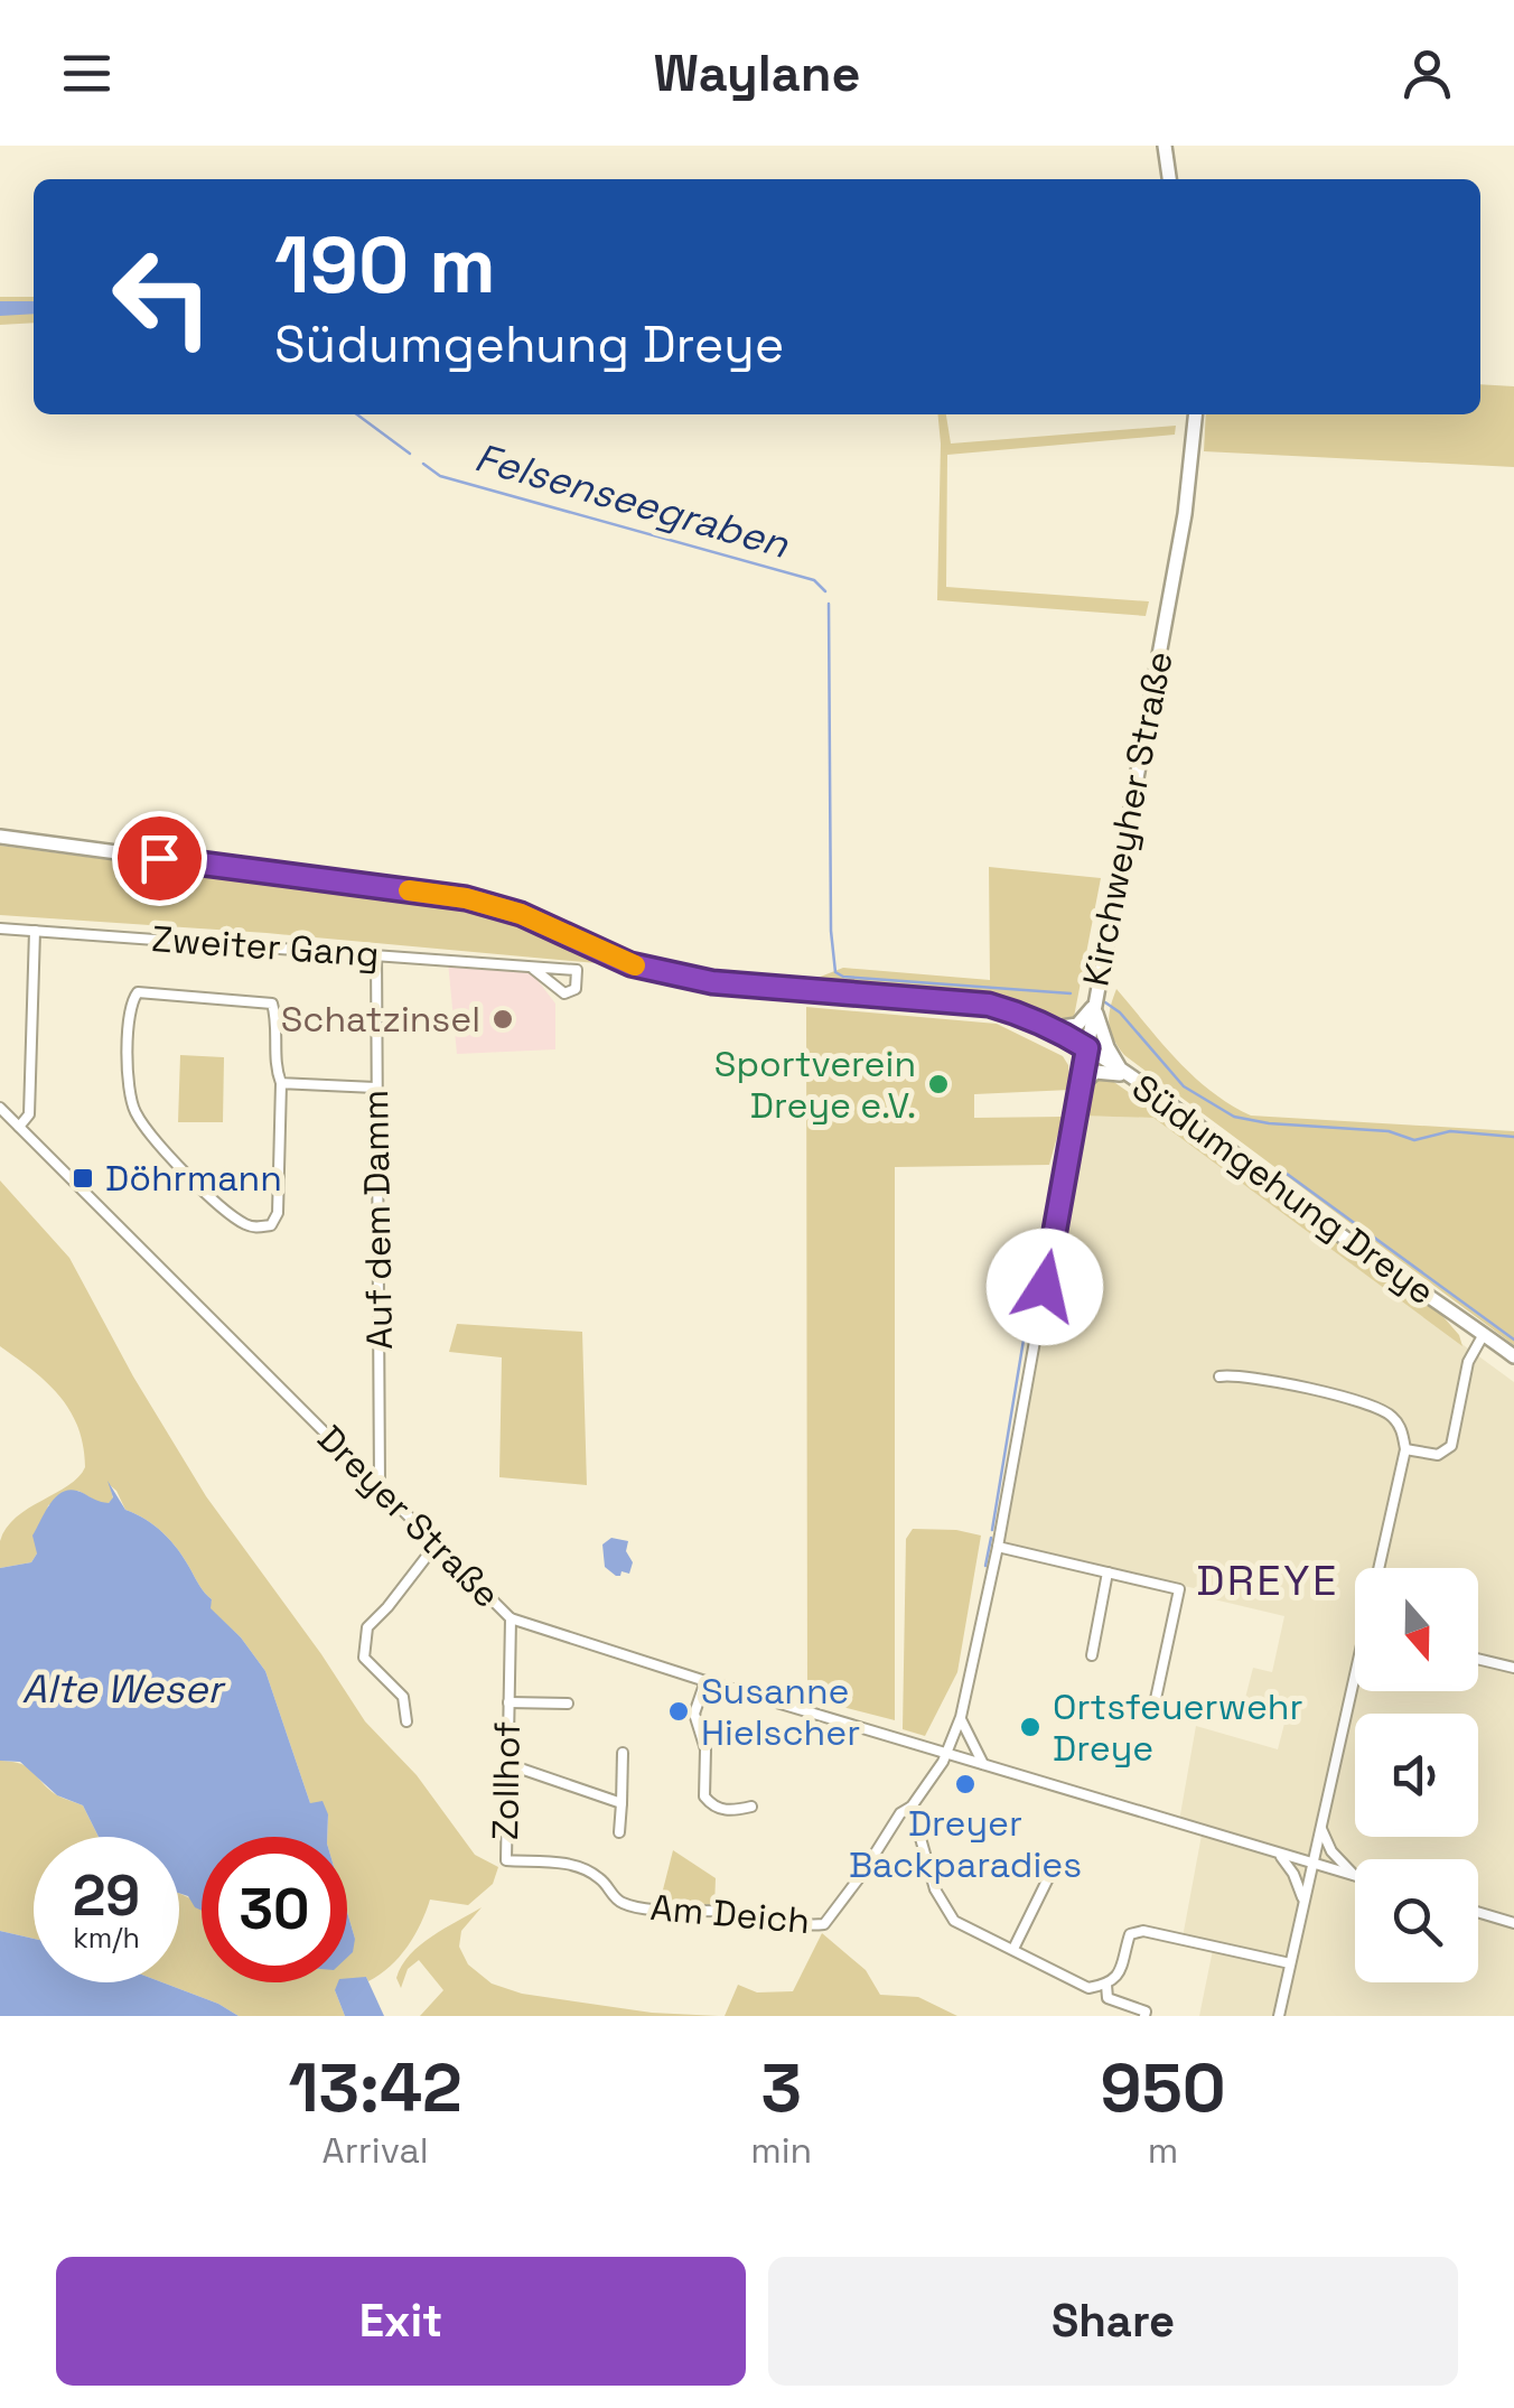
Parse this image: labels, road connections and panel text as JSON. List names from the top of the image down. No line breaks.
{"streets":{"main road":["Kirchweyher Straße","Südumgehung Dreye"],"street":["Zweiter Gang","Auf dem Damm","Dreyer Straße","Zollhof","Am Deich"]},"crossings":[["Kirchweyher Straße","Südumgehung Dreye"],["Kirchweyher Straße","Dreyer Straße"],["Kirchweyher Straße","Am Deich"],["Zweiter Gang","Auf dem Damm"],["Auf dem Damm","Dreyer Straße"],["Dreyer Straße","Zollhof"],["Dreyer Straße","Am Deich"],["Zollhof","Am Deich"]],"districts":["DREYE"],"water":["Felsenseegraben","Alte Weser"],"places":{"other":["Schatzinsel","Sportverein Dreye e.V.","Susanne Hielscher","Ortsfeuerwehr Dreye","Dreyer Backparadies"],"transit":["Döhrmann"]},"north":"bottom","page":{"header":"Waylane","turn":["190 m","Südumgehung Dreye"],"speed":"29 km/h","limit":"30","eta":["13:42","Arrival","3","min","950","m"],"buttons":["Exit","Share"]}}
